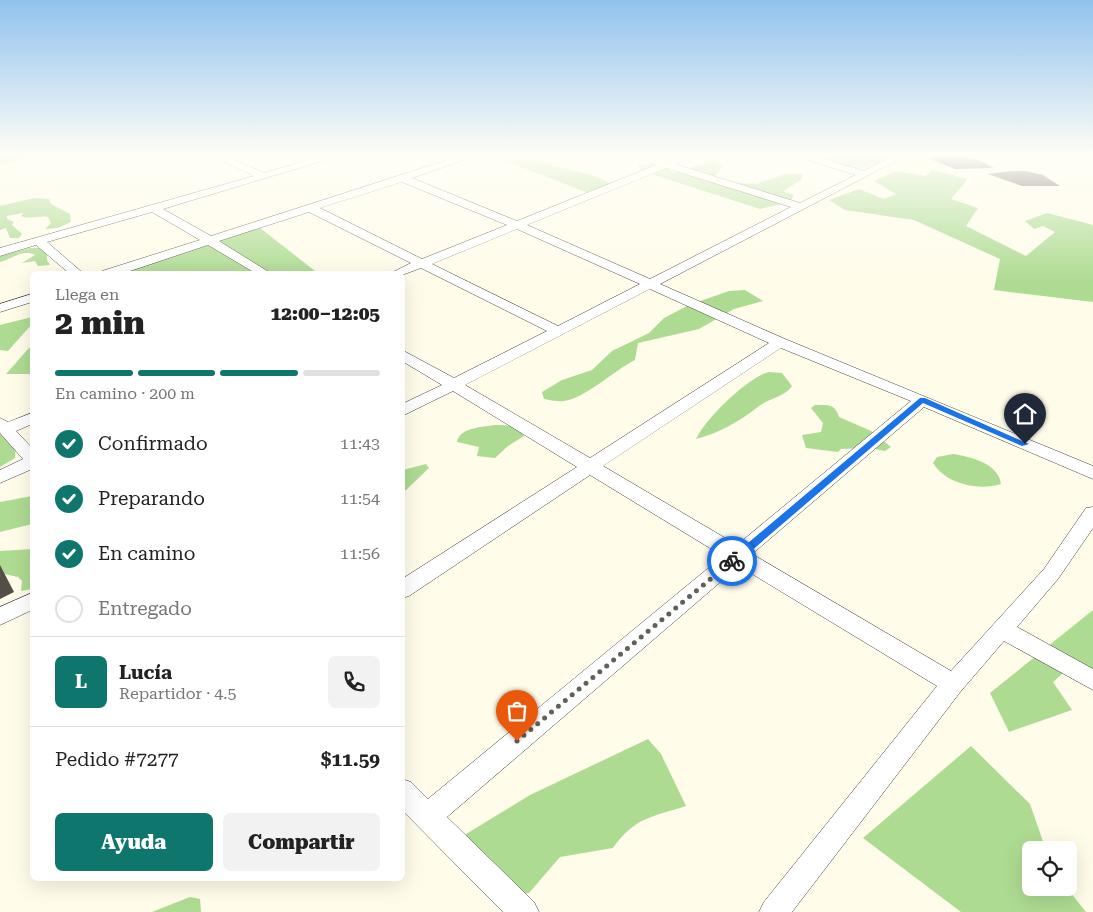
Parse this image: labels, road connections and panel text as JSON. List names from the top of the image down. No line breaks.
{"page":{"heading":["2 min","Llega en","12:00–12:05"],"panel":["Lucía","Repartidor · 4.5","Pedido #7277","$11.59"],"bar":"En camino · 200 m","list":[["Confirmado","11:43"],["Preparando","11:54"],["En camino","11:56"],"Entregado"],"round":"L","buttons":["Ayuda","Compartir"]}}
